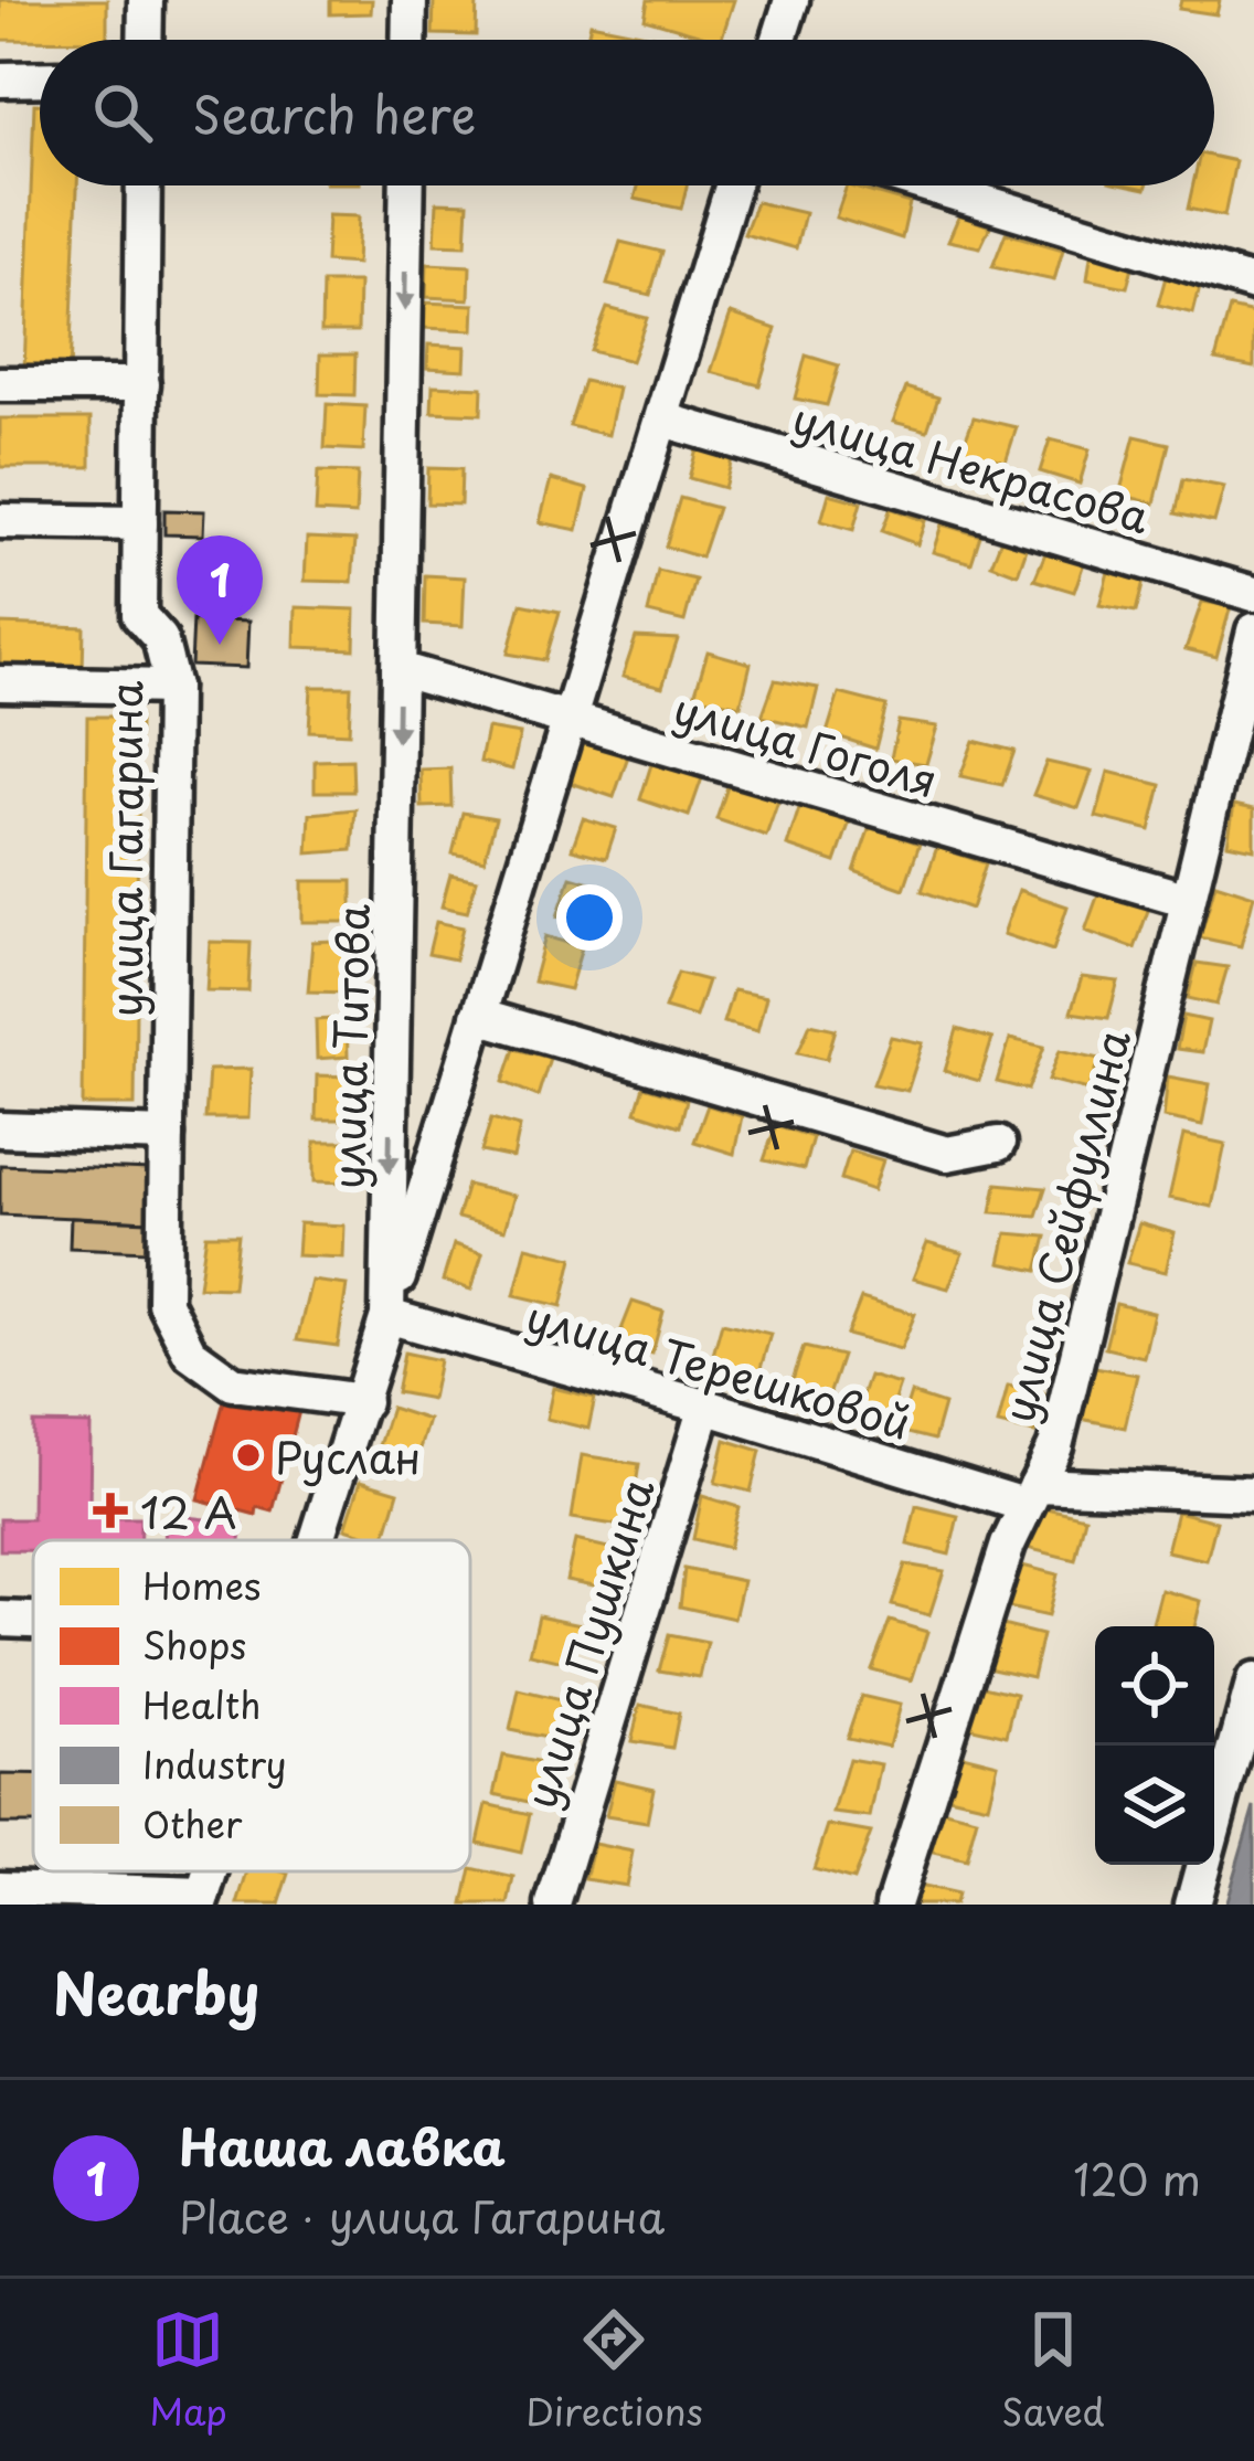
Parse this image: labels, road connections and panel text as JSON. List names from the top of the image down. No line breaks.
{"streets":{"street":["улица Некрасова","улица Гоголя","улица Гагарина","улица Титова","улица Сейфуллина","улица Терешковой","улица Пушкина"]},"crossings":[["улица Гоголя","улица Титова"],["улица Гоголя","улица Сейфуллина"],["улица Гагарина","улица Титова"],["улица Титова","улица Терешковой"],["улица Сейфуллина","улица Терешковой"],["улица Терешковой","улица Пушкина"]],"places":{"other":["Руслан"],"health":["12 А"]},"legend":["Homes","Shops","Health","Industry","Other"],"page":{"search":"Search here","pins":"1","heading":"Nearby","list":[{"mark":"1","name":"Наша лавка","note":"Place · улица Гагарина","value":"120 m"}],"nav":["Map","Directions","Saved"]}}
